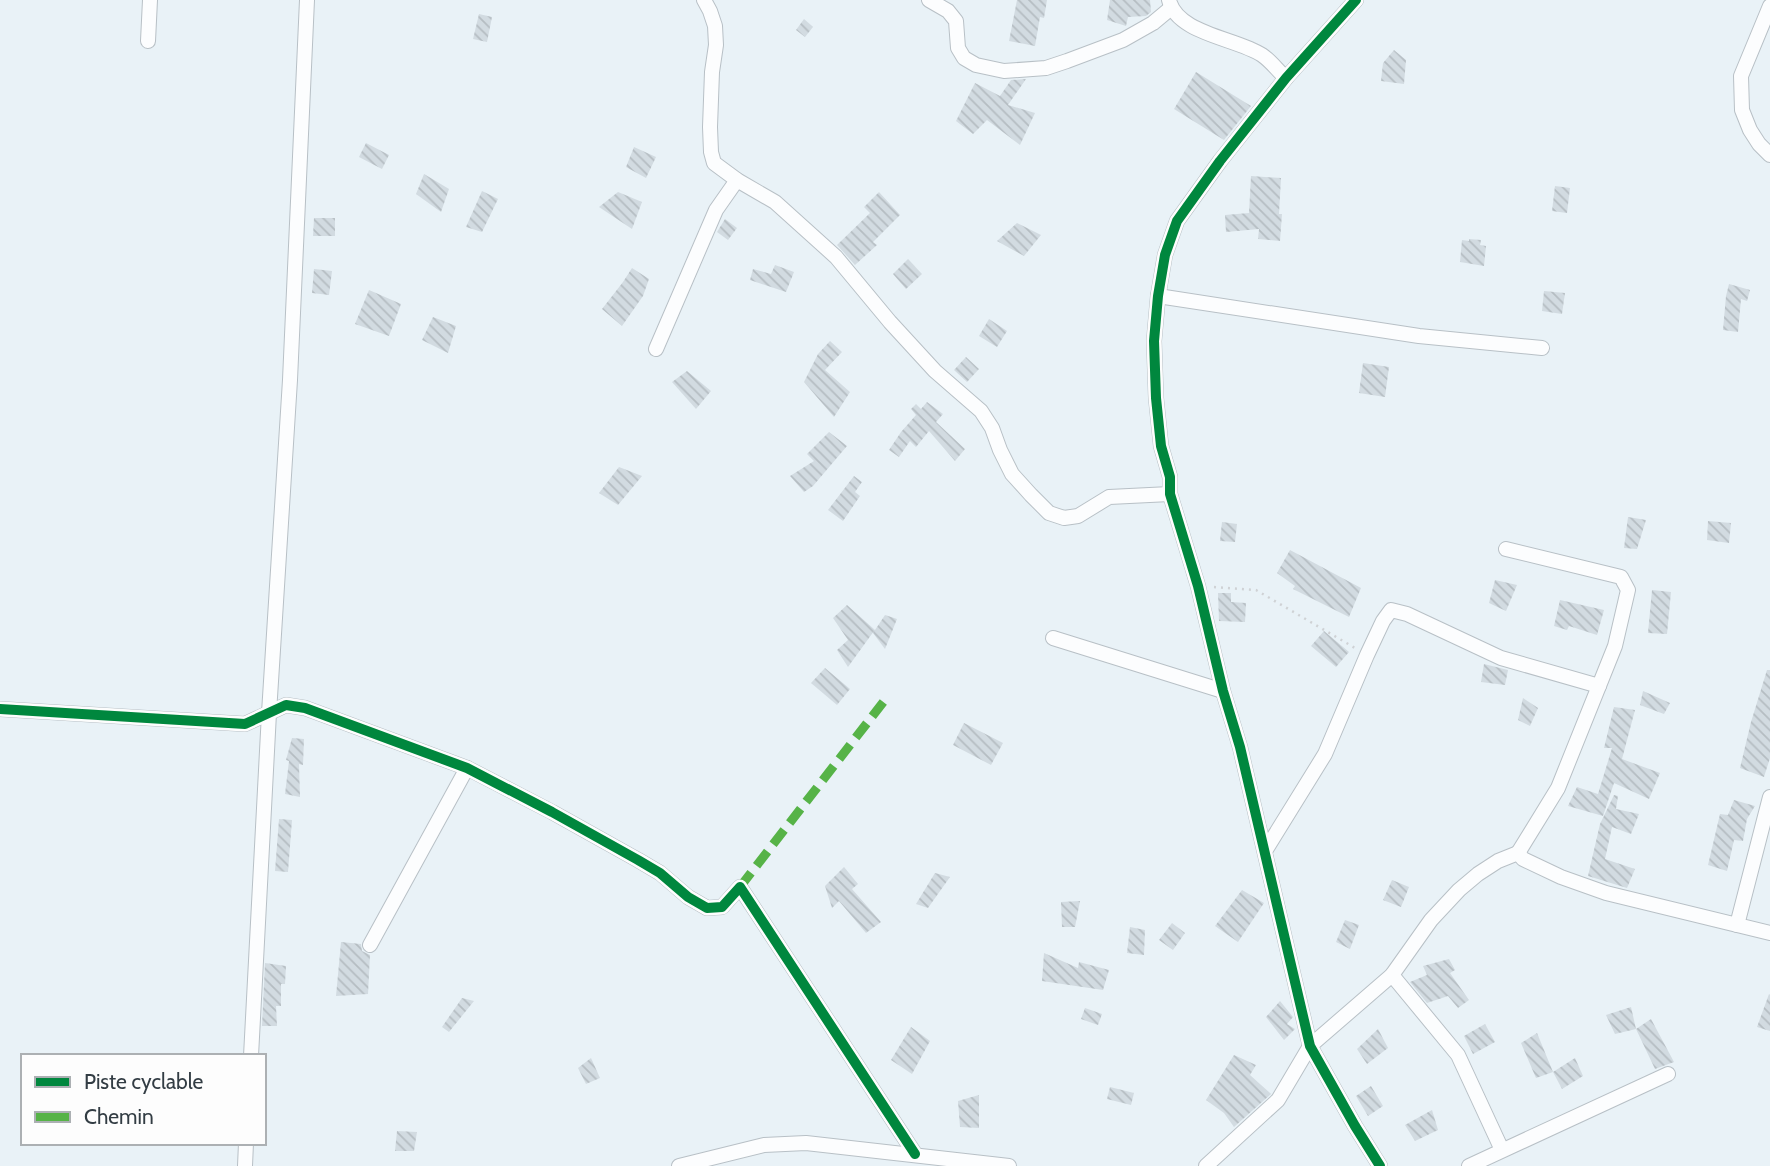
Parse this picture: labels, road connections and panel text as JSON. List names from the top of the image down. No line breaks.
{"legend":["Piste cyclable","Chemin"]}
